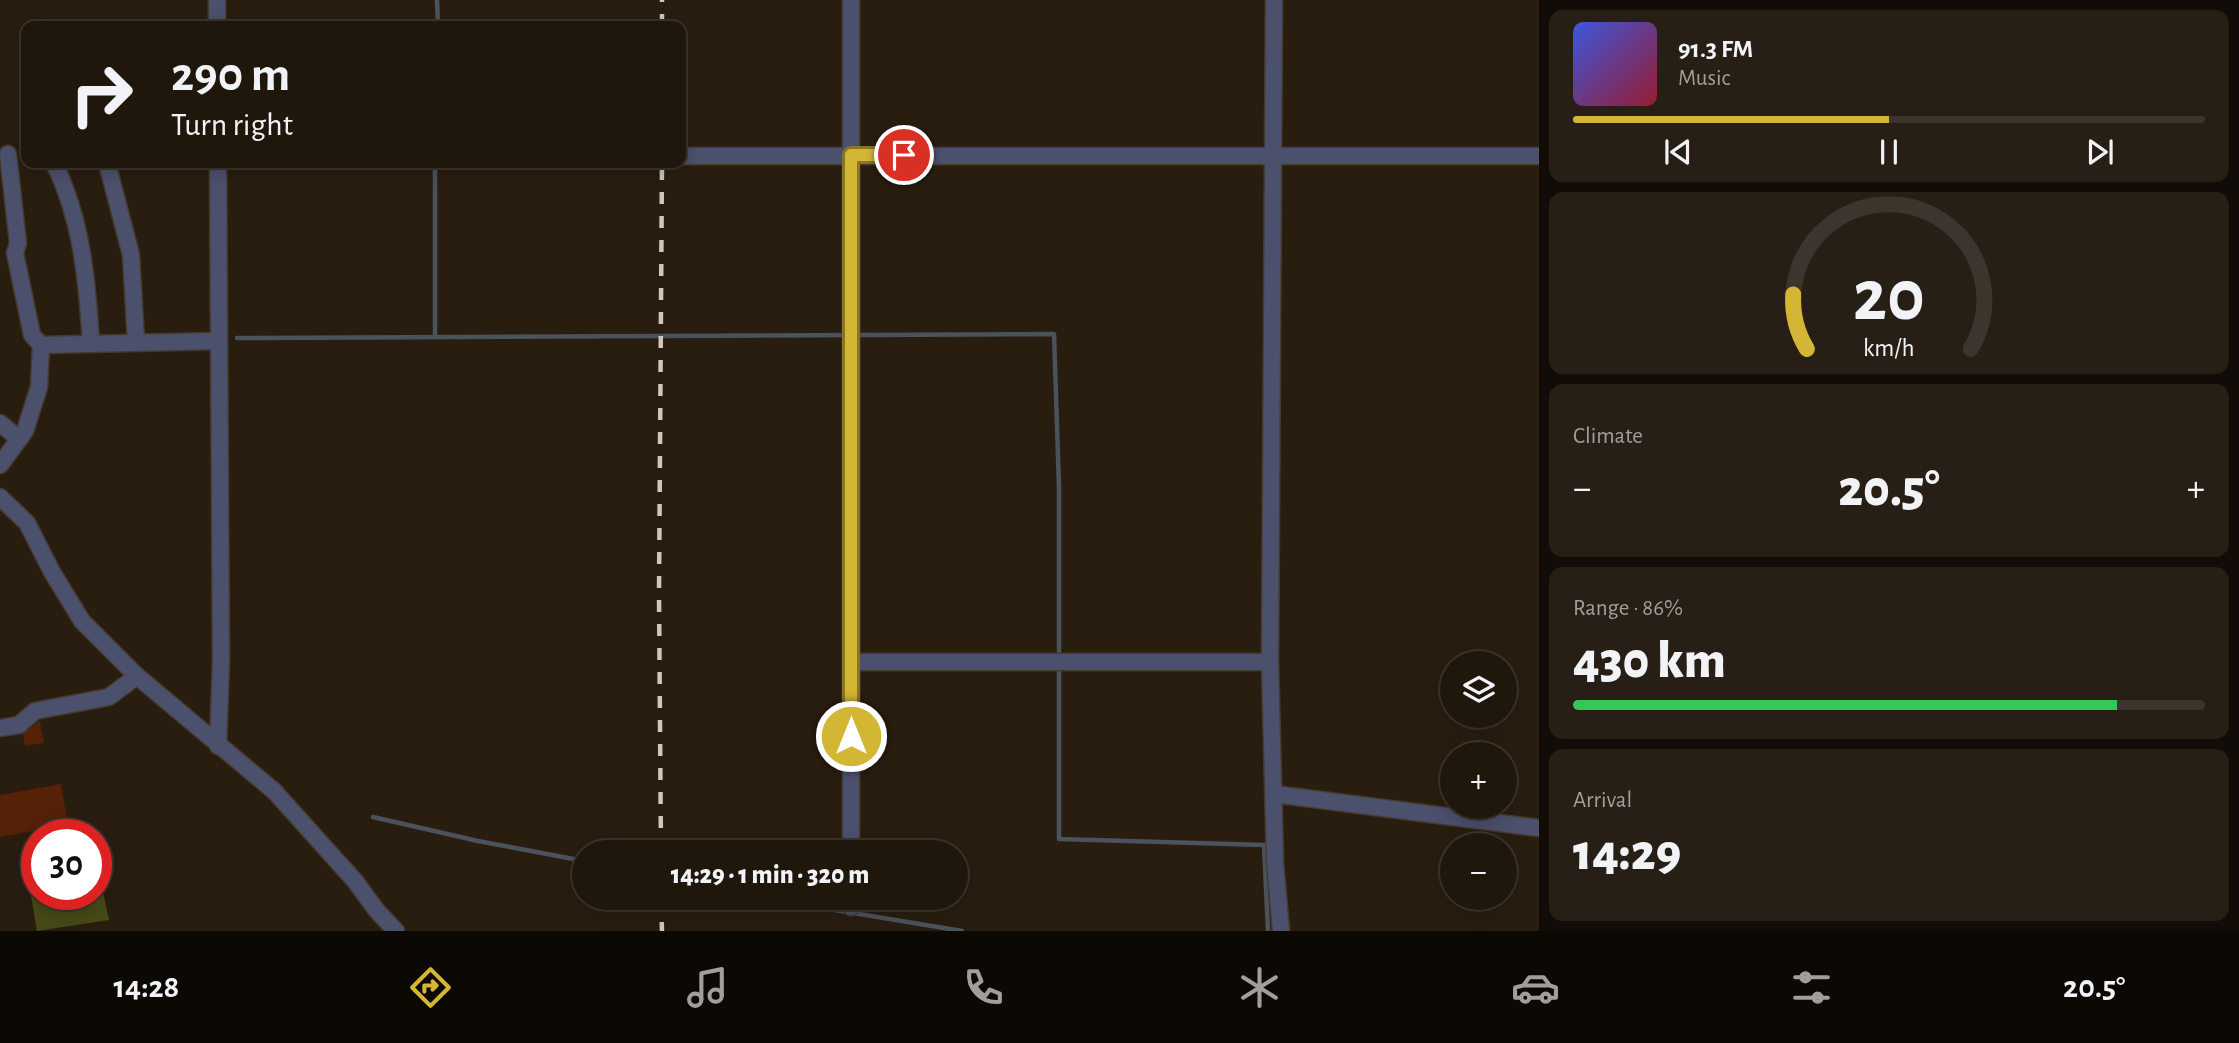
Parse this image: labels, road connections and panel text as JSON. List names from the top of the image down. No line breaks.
{"page":{"turn":["290 m","Turn right"],"song":["91.3 FM","Music"],"tile":["Climate",["Range · 86%","430 km"],["Arrival","14:29"]],"heat":["−","20.5°","+"],"map_buttons":["+","−"],"limit":"30","trip":"14:29 · 1 min · 320 m","tabs":["14:28","20.5°"],"gauge":["20","km/h"]}}
